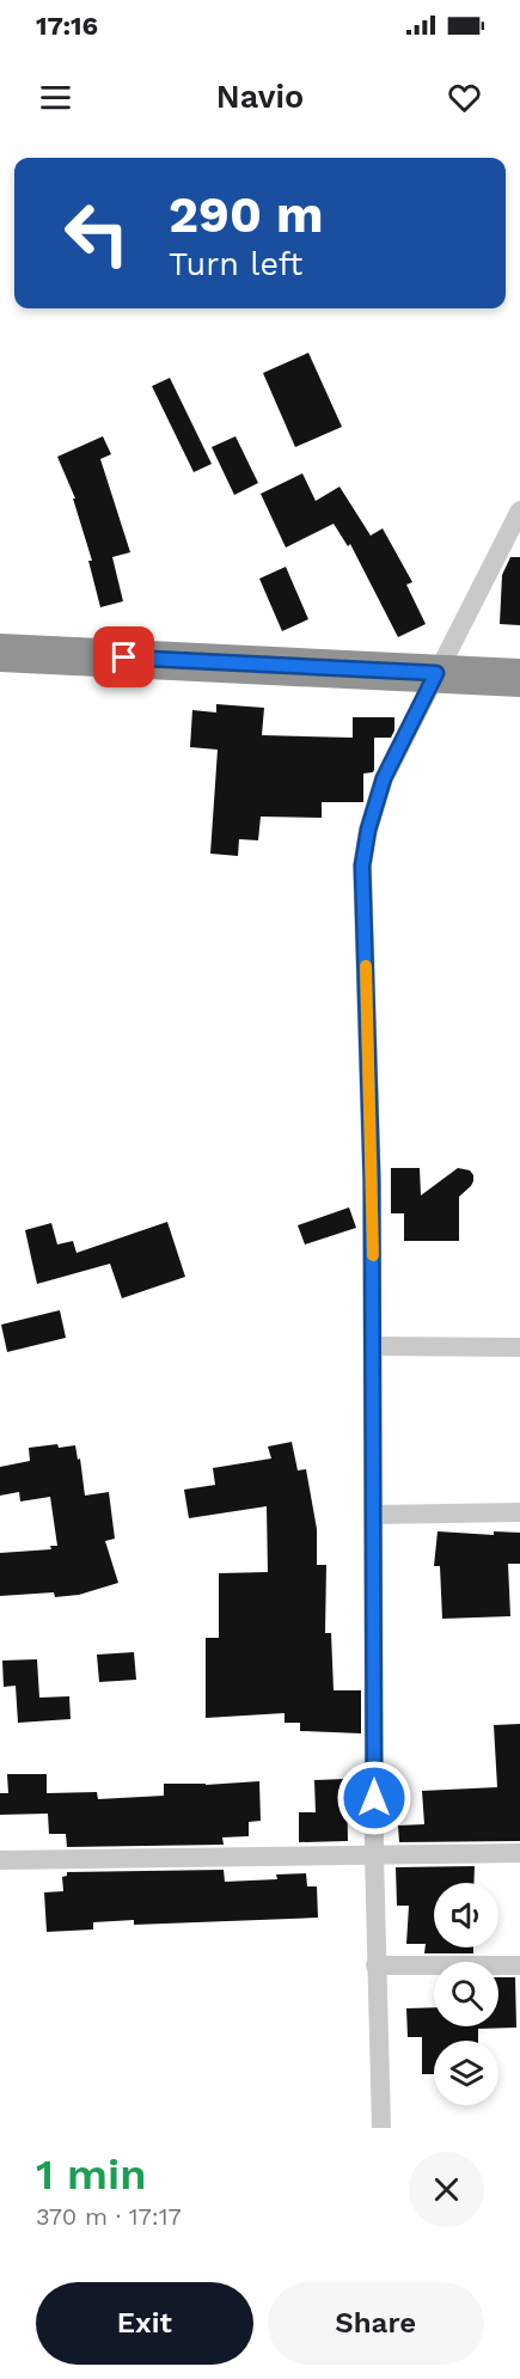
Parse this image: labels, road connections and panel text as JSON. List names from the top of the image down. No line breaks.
{"page":{"status":"17:16","header":"Navio","turn":["290 m","Turn left"],"heading":["1 min","370 m · 17:17"],"buttons":["Exit","Share"]}}
